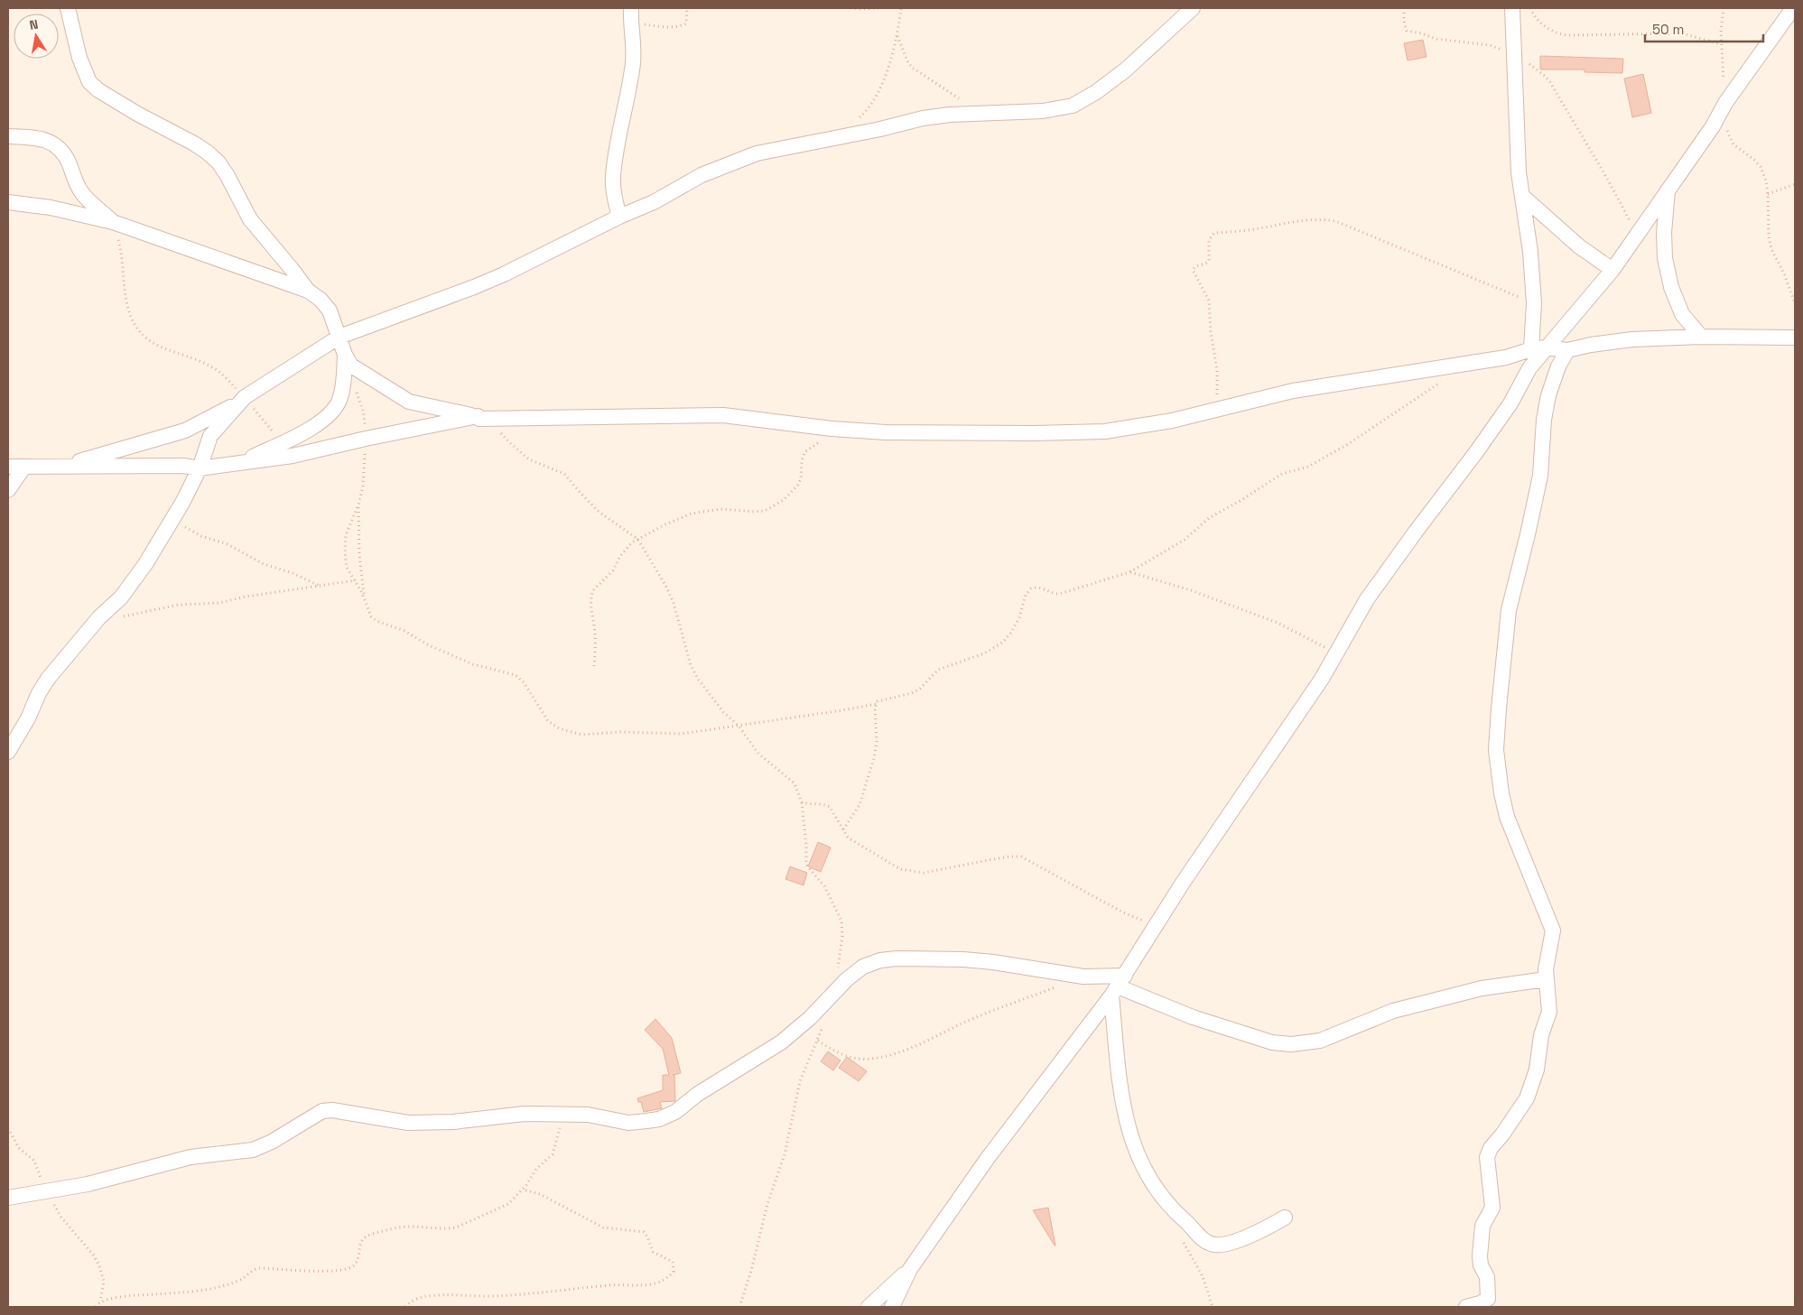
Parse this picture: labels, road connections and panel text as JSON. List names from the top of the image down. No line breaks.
{"scale_bar":"50 m","north":"top"}
